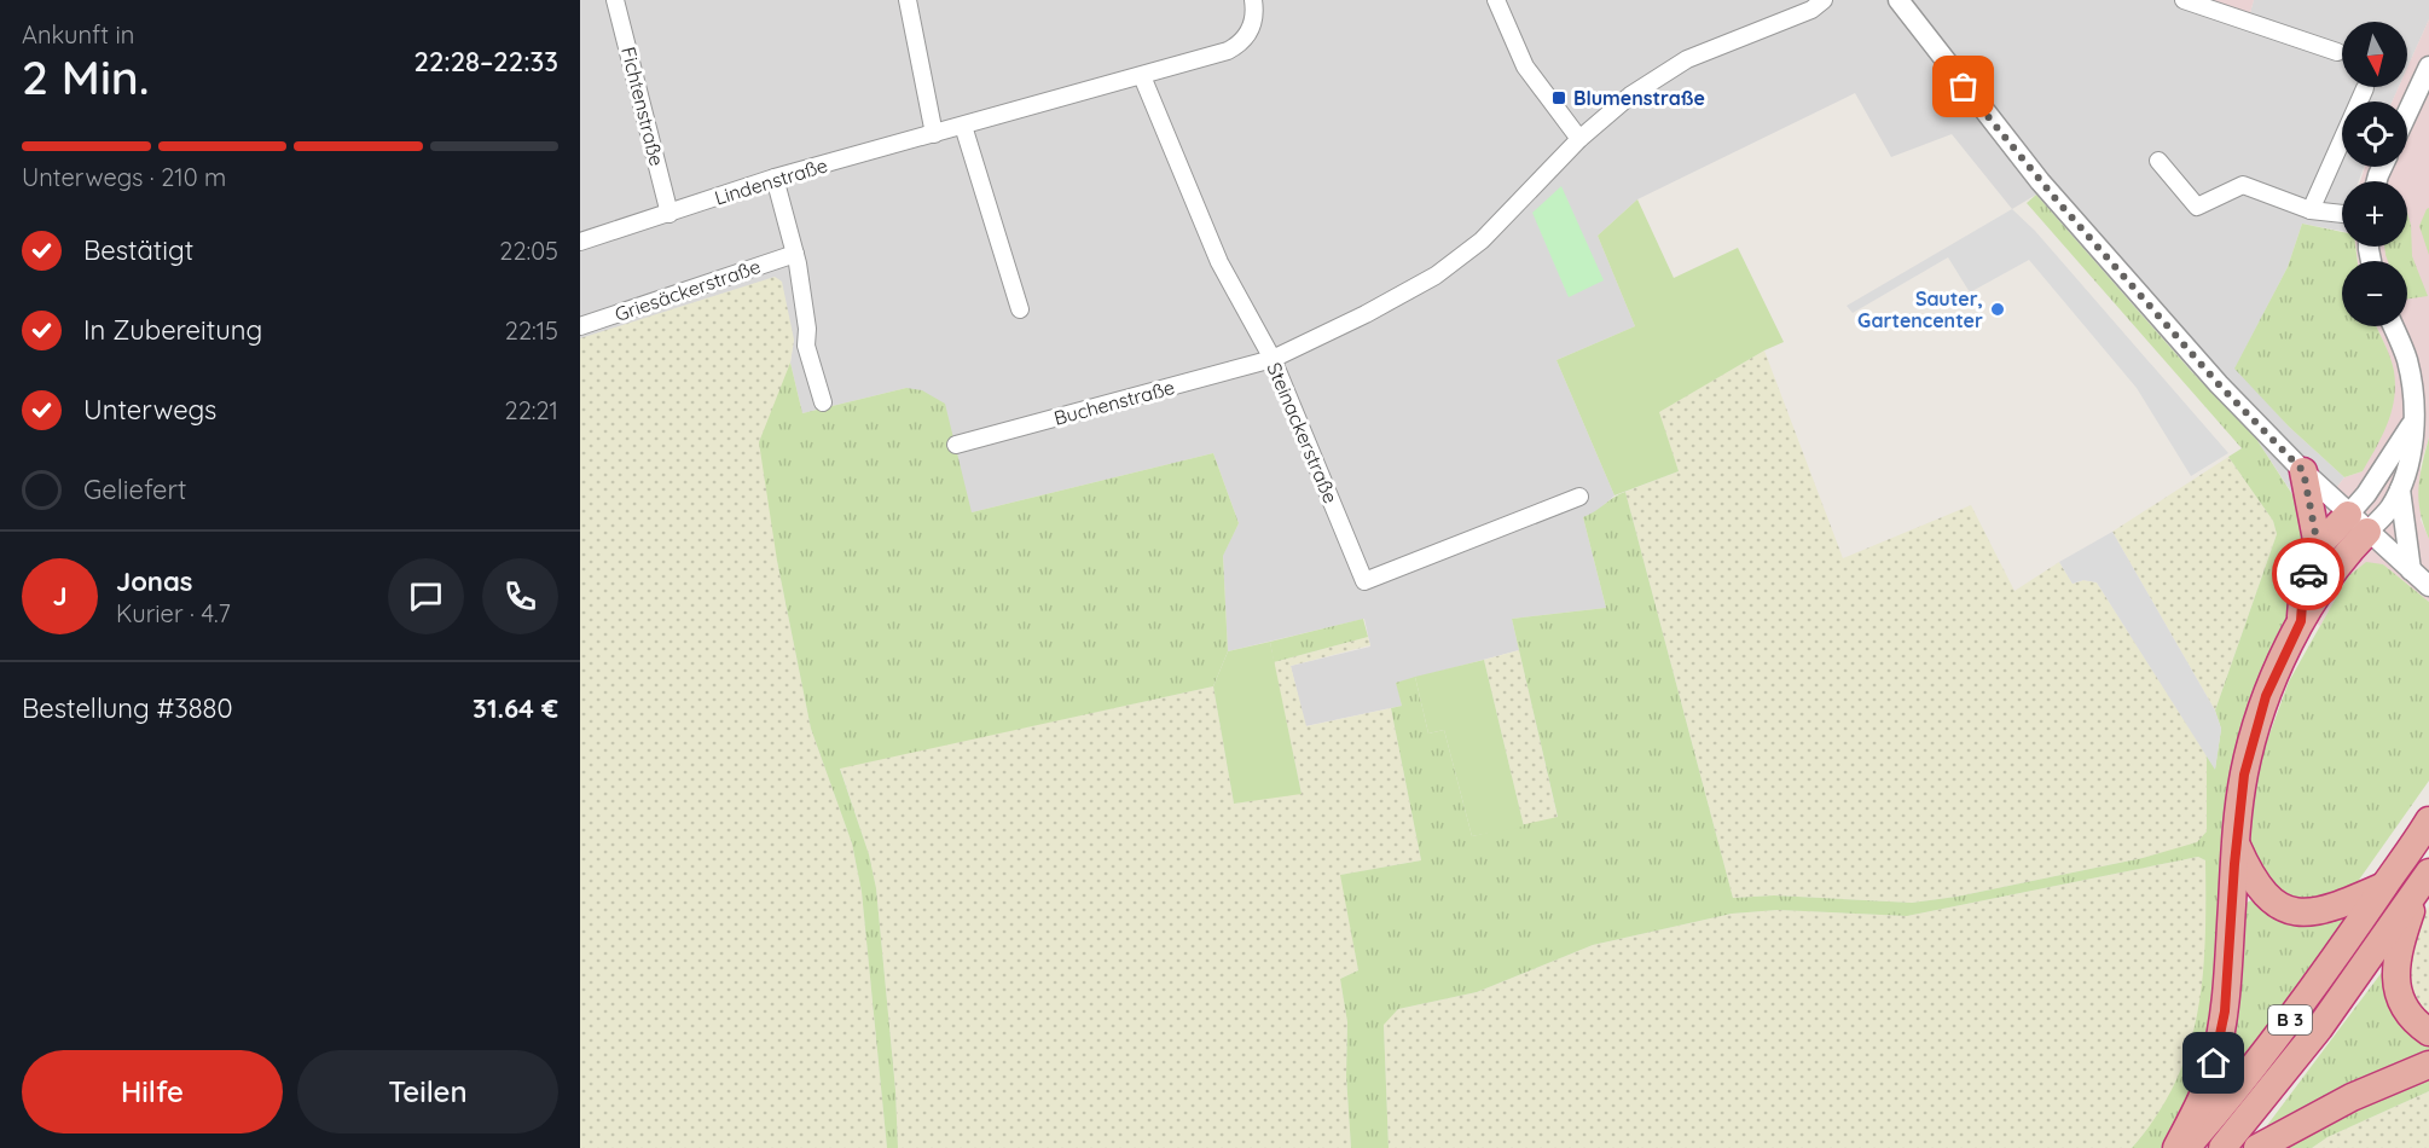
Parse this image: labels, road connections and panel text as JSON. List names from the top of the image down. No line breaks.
{"streets":{"highway":["B 3"],"street":["Fichtenstraße","Lindenstraße","Griesäckerstraße","Buchenstraße","Steinackerstraße"]},"crossings":[["Fichtenstraße","Lindenstraße"],["Lindenstraße","Steinackerstraße"],["Buchenstraße","Steinackerstraße"]],"places":{"transit":["Blumenstraße"],"other":["Sauter, Gartencenter"]},"north":"bottom","page":{"heading":["2 Min.","Ankunft in","22:28–22:33"],"panel":["Jonas","Kurier · 4.7","Bestellung #3880","31.64 €"],"map_buttons":["+","−"],"bar":"Unterwegs · 210 m","list":[["Bestätigt","22:05"],["In Zubereitung","22:15"],["Unterwegs","22:21"],"Geliefert"],"round":"J","buttons":["Hilfe","Teilen"]}}
